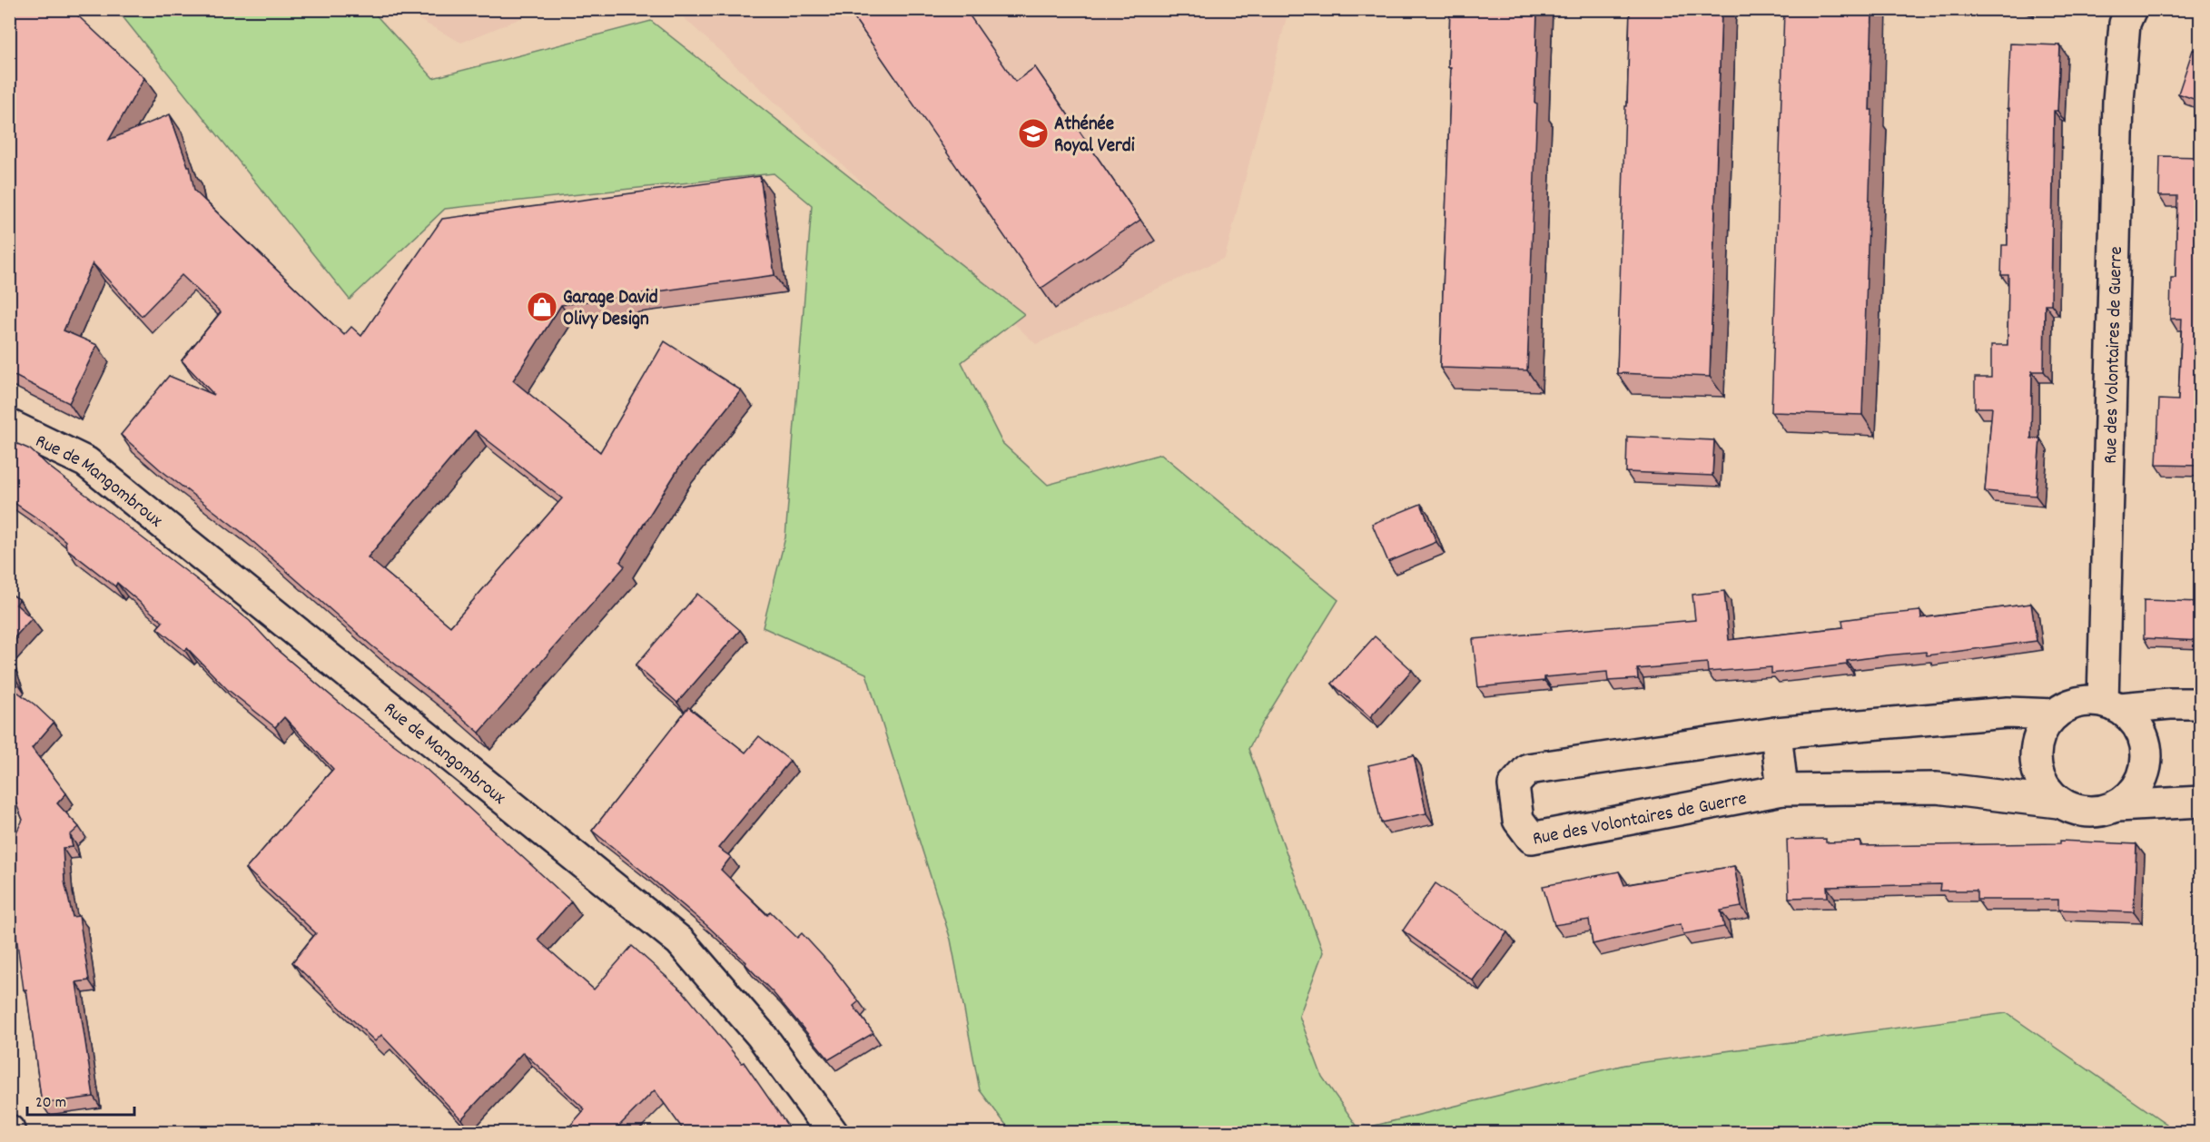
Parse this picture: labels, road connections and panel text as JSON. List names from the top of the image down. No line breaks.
{"streets":{"street":["Rue des Volontaires de Guerre","Rue de Mangombroux"]},"places":{"school or university":["Athénée Royal Verdi"],"shop":["Garage David Olivy Design"]},"scale_bar":"20 m"}
